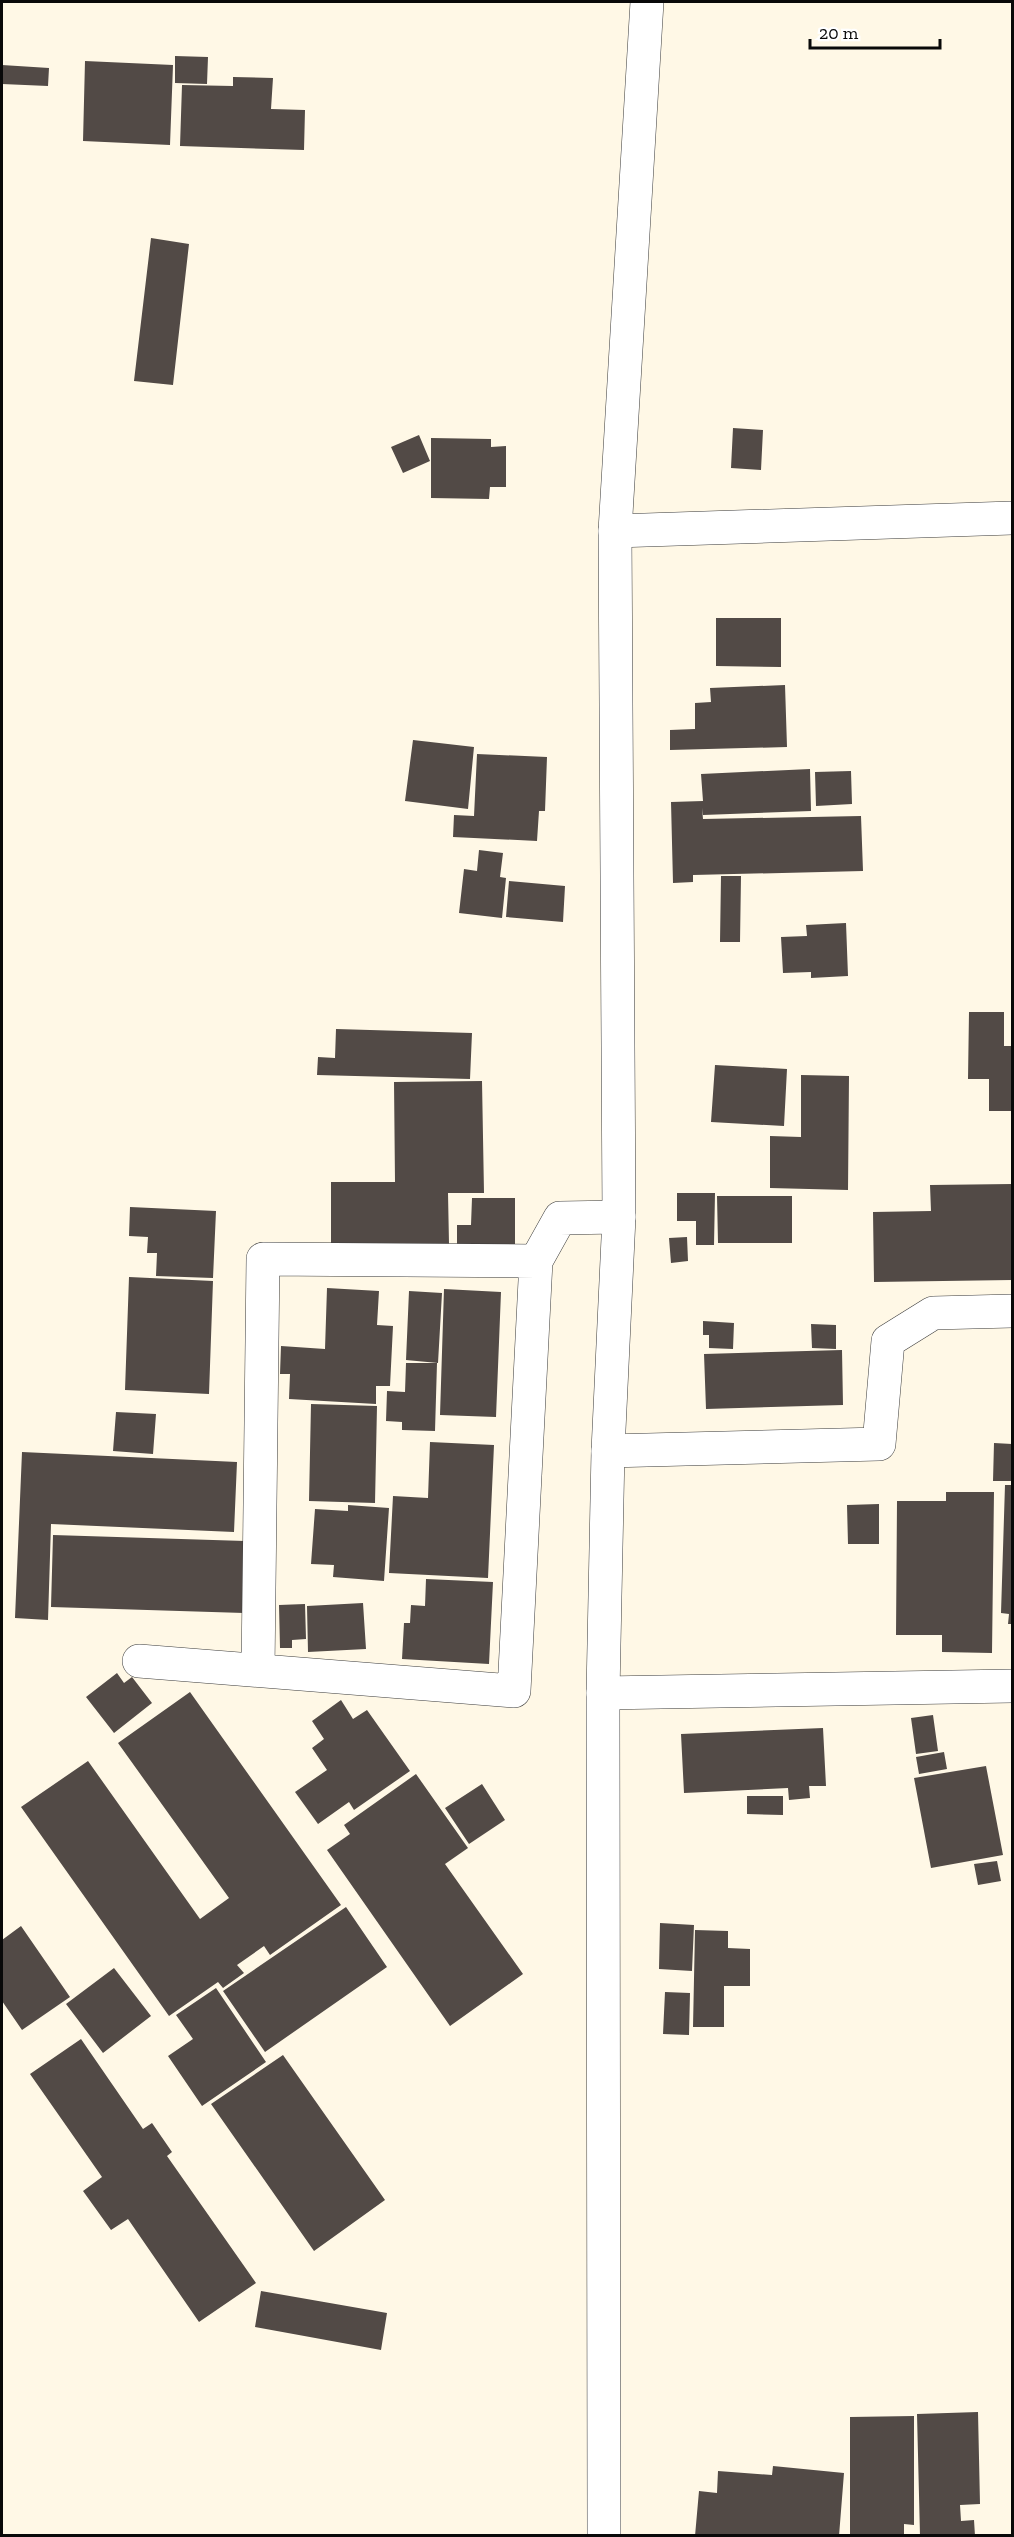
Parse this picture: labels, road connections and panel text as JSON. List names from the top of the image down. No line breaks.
{"scale_bar":"20 m"}
